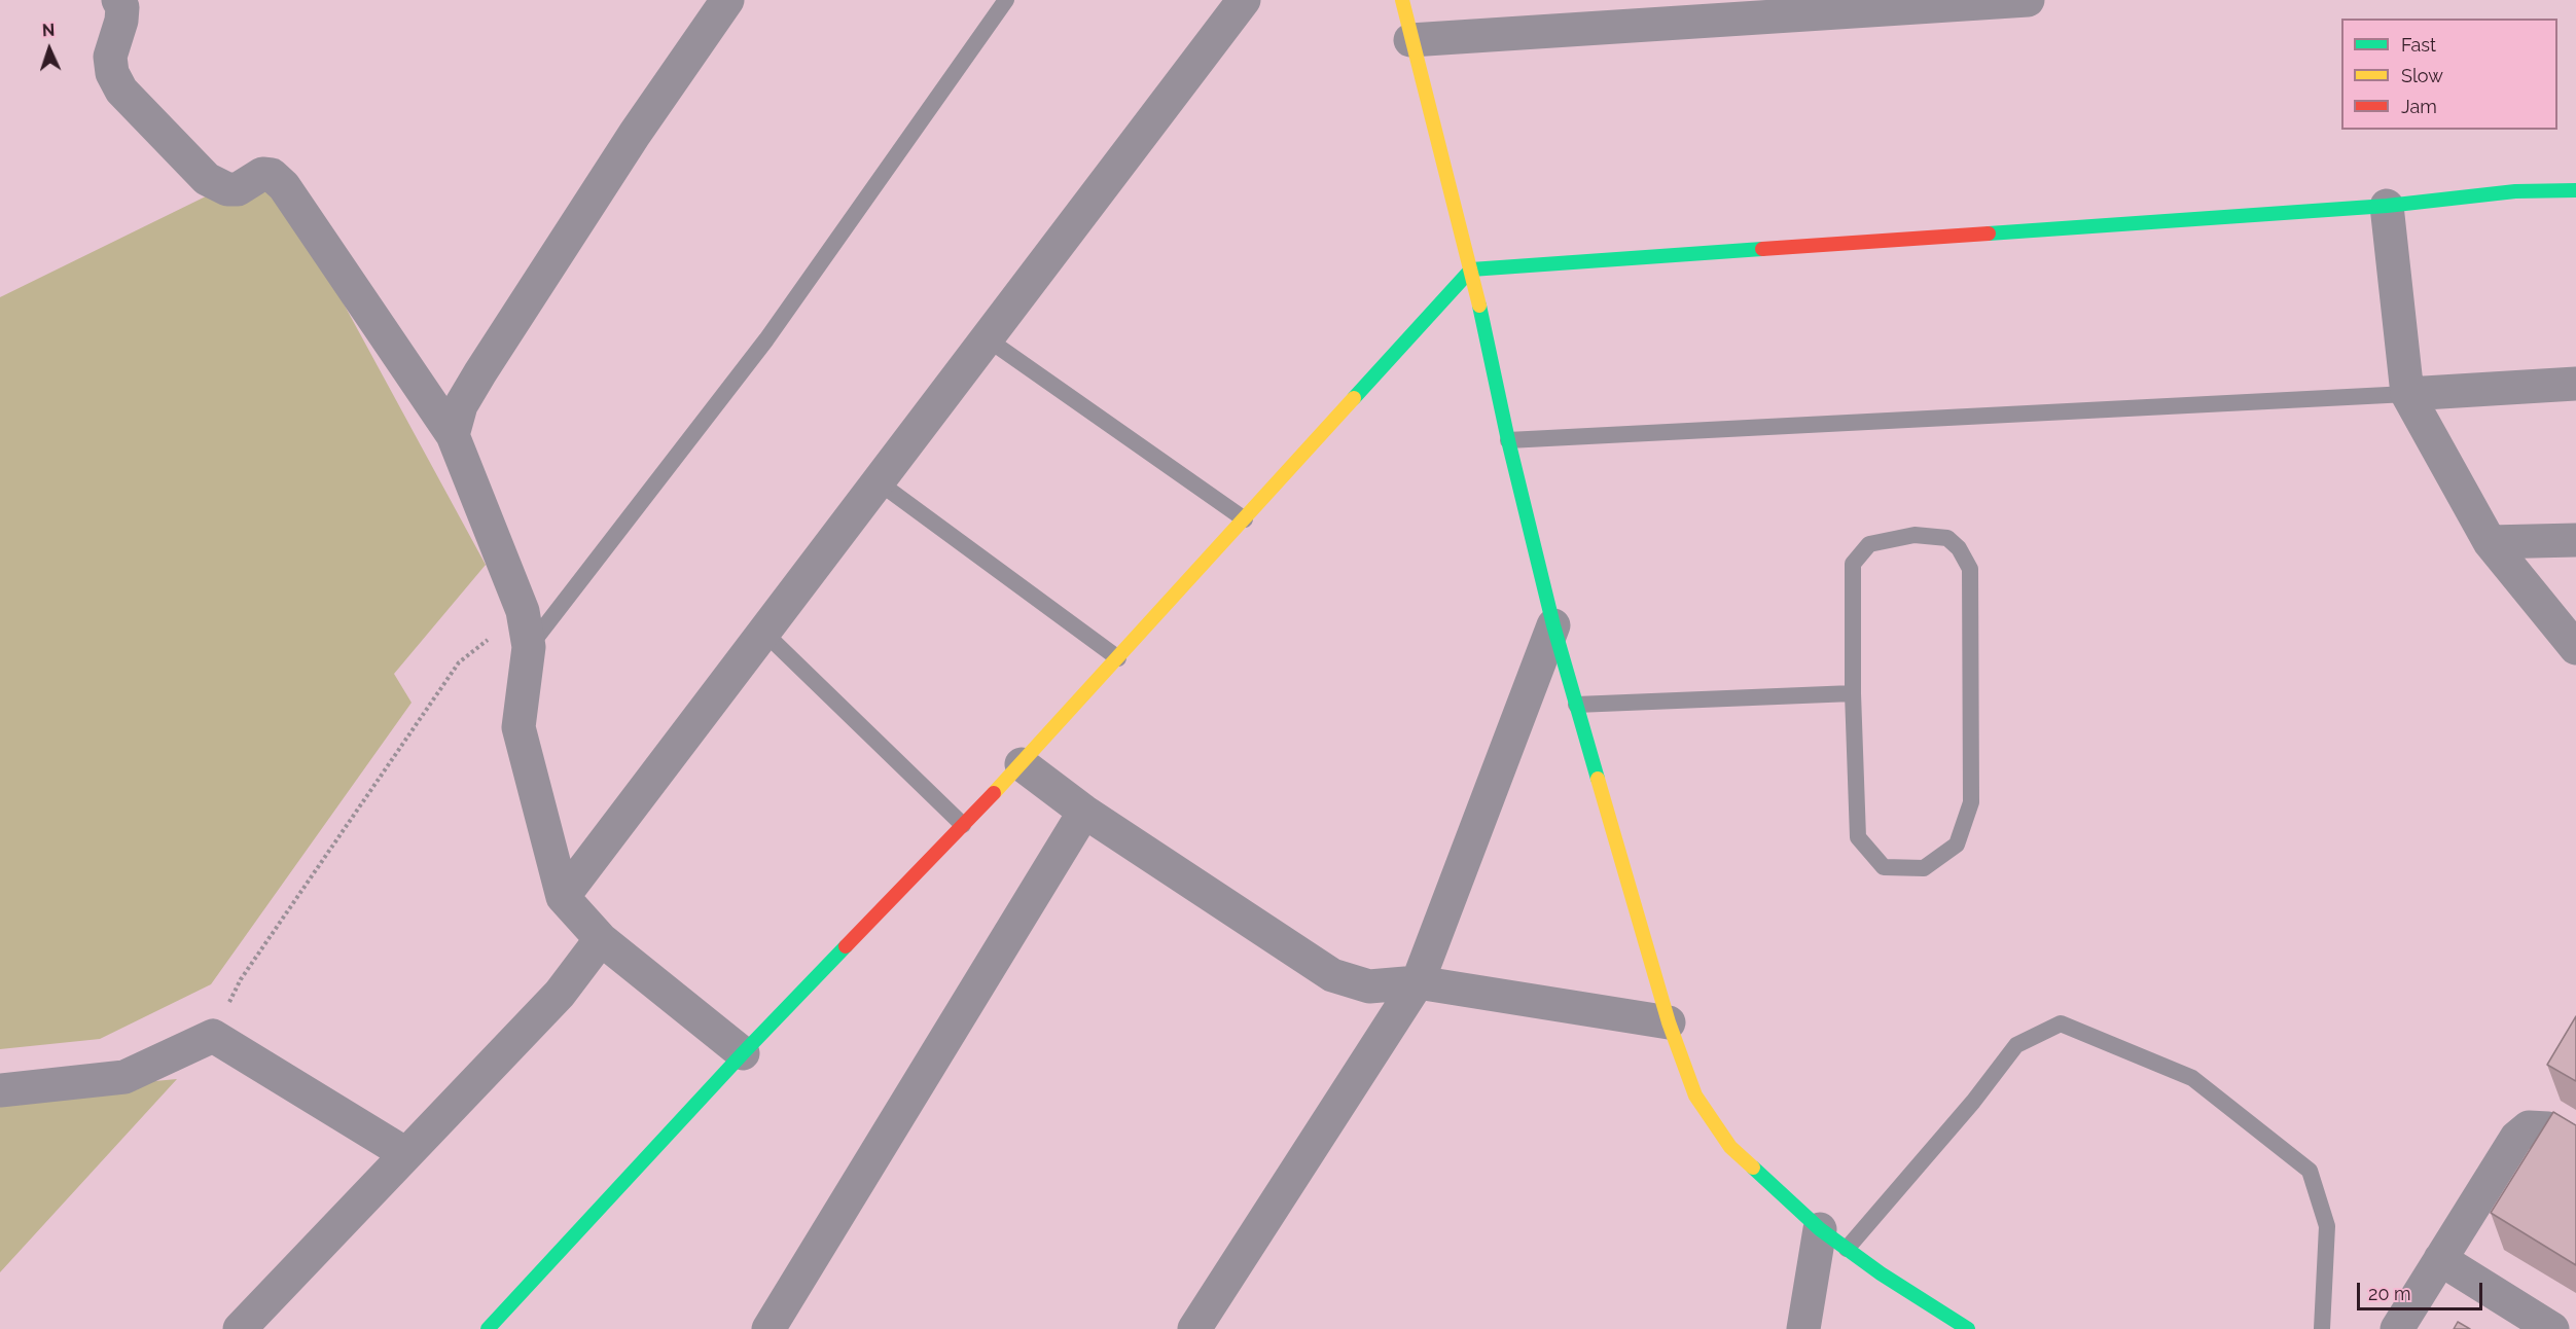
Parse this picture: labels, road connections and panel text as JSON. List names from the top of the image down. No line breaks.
{"legend":["Fast","Slow","Jam"],"scale_bar":"20 m","north":"top"}
